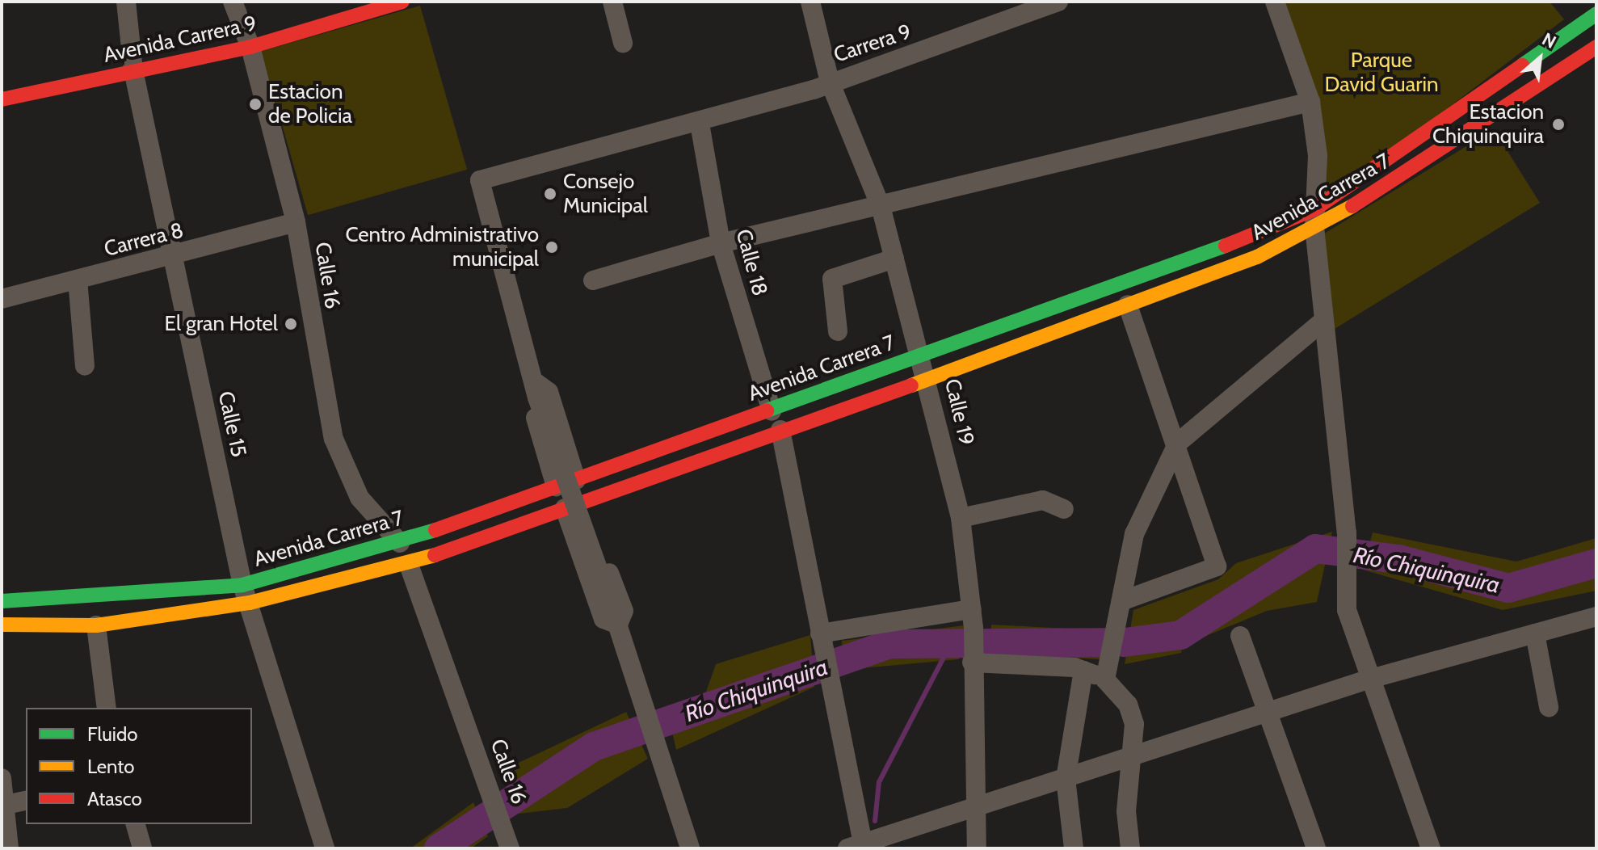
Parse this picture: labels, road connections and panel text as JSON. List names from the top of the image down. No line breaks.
{"streets":{"main road":["Avenida Carrera 9","Avenida Carrera 7"],"street":["Carrera 9","Carrera 8","Calle 18","Calle 16","Calle 19","Calle 15"]},"crossings":[["Avenida Carrera 9","Calle 16"],["Avenida Carrera 9","Calle 15"],["Carrera 9","Calle 18"],["Carrera 9","Calle 19"],["Avenida Carrera 7","Calle 18"],["Avenida Carrera 7","Calle 16"],["Avenida Carrera 7","Calle 19"],["Avenida Carrera 7","Calle 15"],["Carrera 8","Calle 16"],["Carrera 8","Calle 15"]],"water":["Río Chiquinquira"],"parks":["Parque David Guarin"],"places":["Estacion de Policia","Estacion Chiquinquira","Consejo Municipal","Centro Administrativo municipal","El gran Hotel"],"legend":["Fluido","Lento","Atasco"],"north":"top right"}
